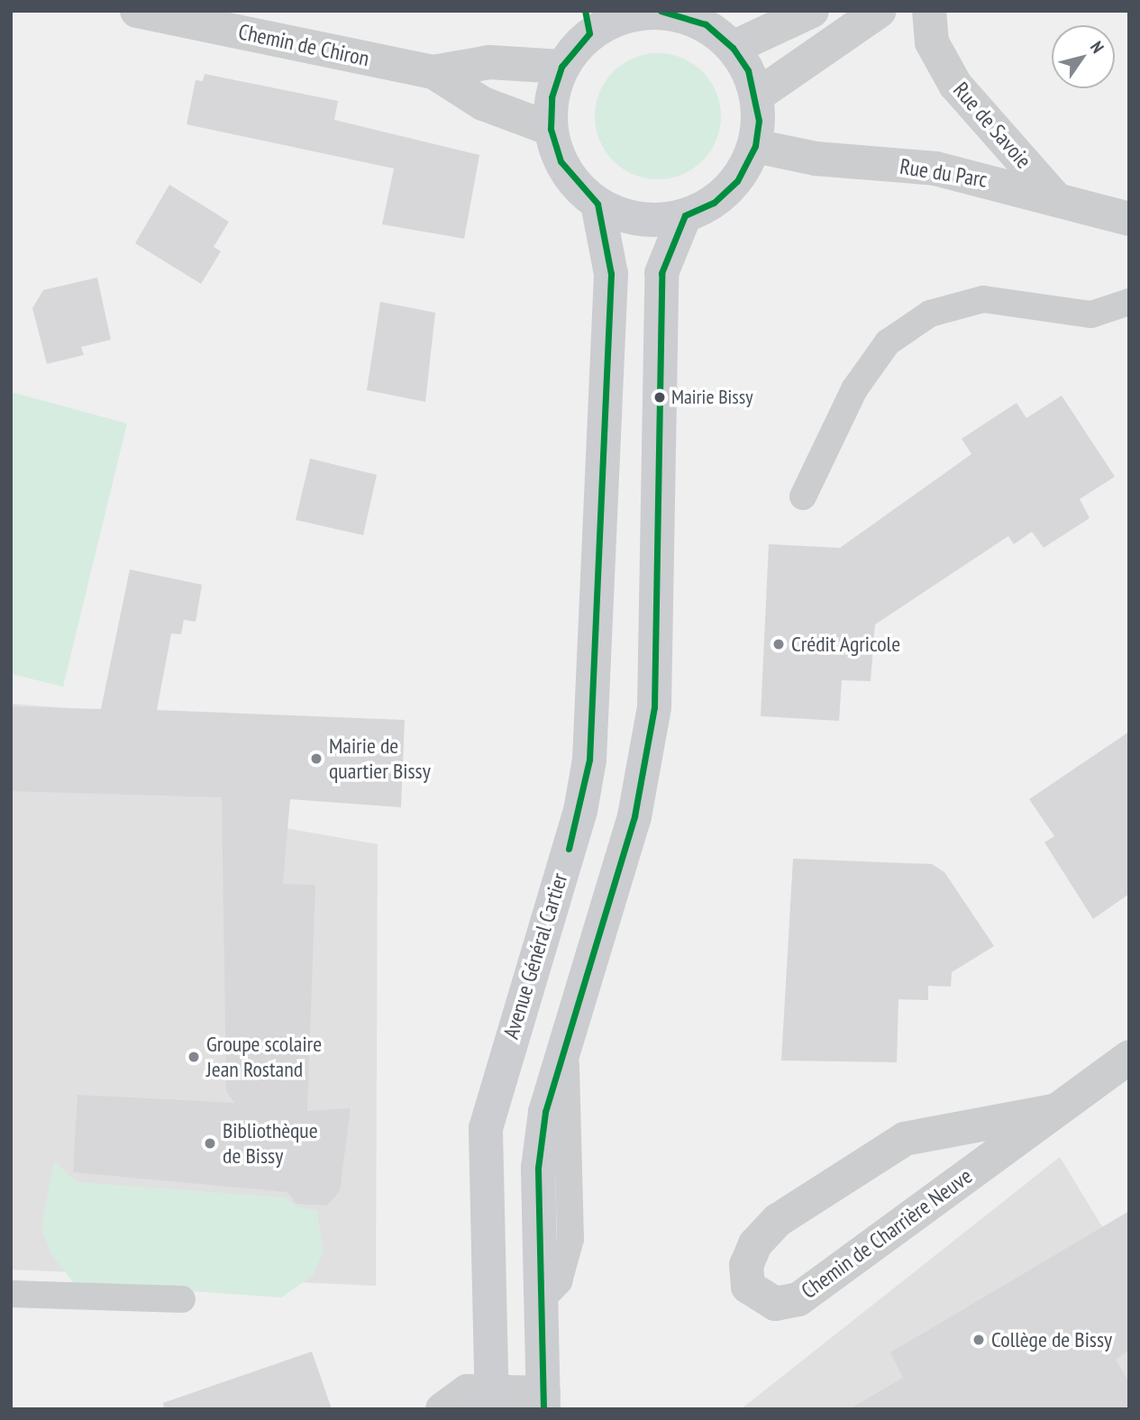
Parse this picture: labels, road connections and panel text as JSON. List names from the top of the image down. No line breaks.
{"streets":{"main road":["Avenue Général Cartier"],"street":["Chemin de Chiron","Rue de Savoie","Rue du Parc","Chemin de Charrière Neuve"]},"crossings":[["Chemin de Chiron","Rue du Parc"],["Chemin de Chiron","Avenue Général Cartier"],["Rue de Savoie","Rue du Parc"],["Rue du Parc","Avenue Général Cartier"]],"places":["Mairie Bissy","Crédit Agricole","Mairie de quartier Bissy","Groupe scolaire Jean Rostand","Bibliothèque de Bissy","Collège de Bissy"],"north":"top right"}
